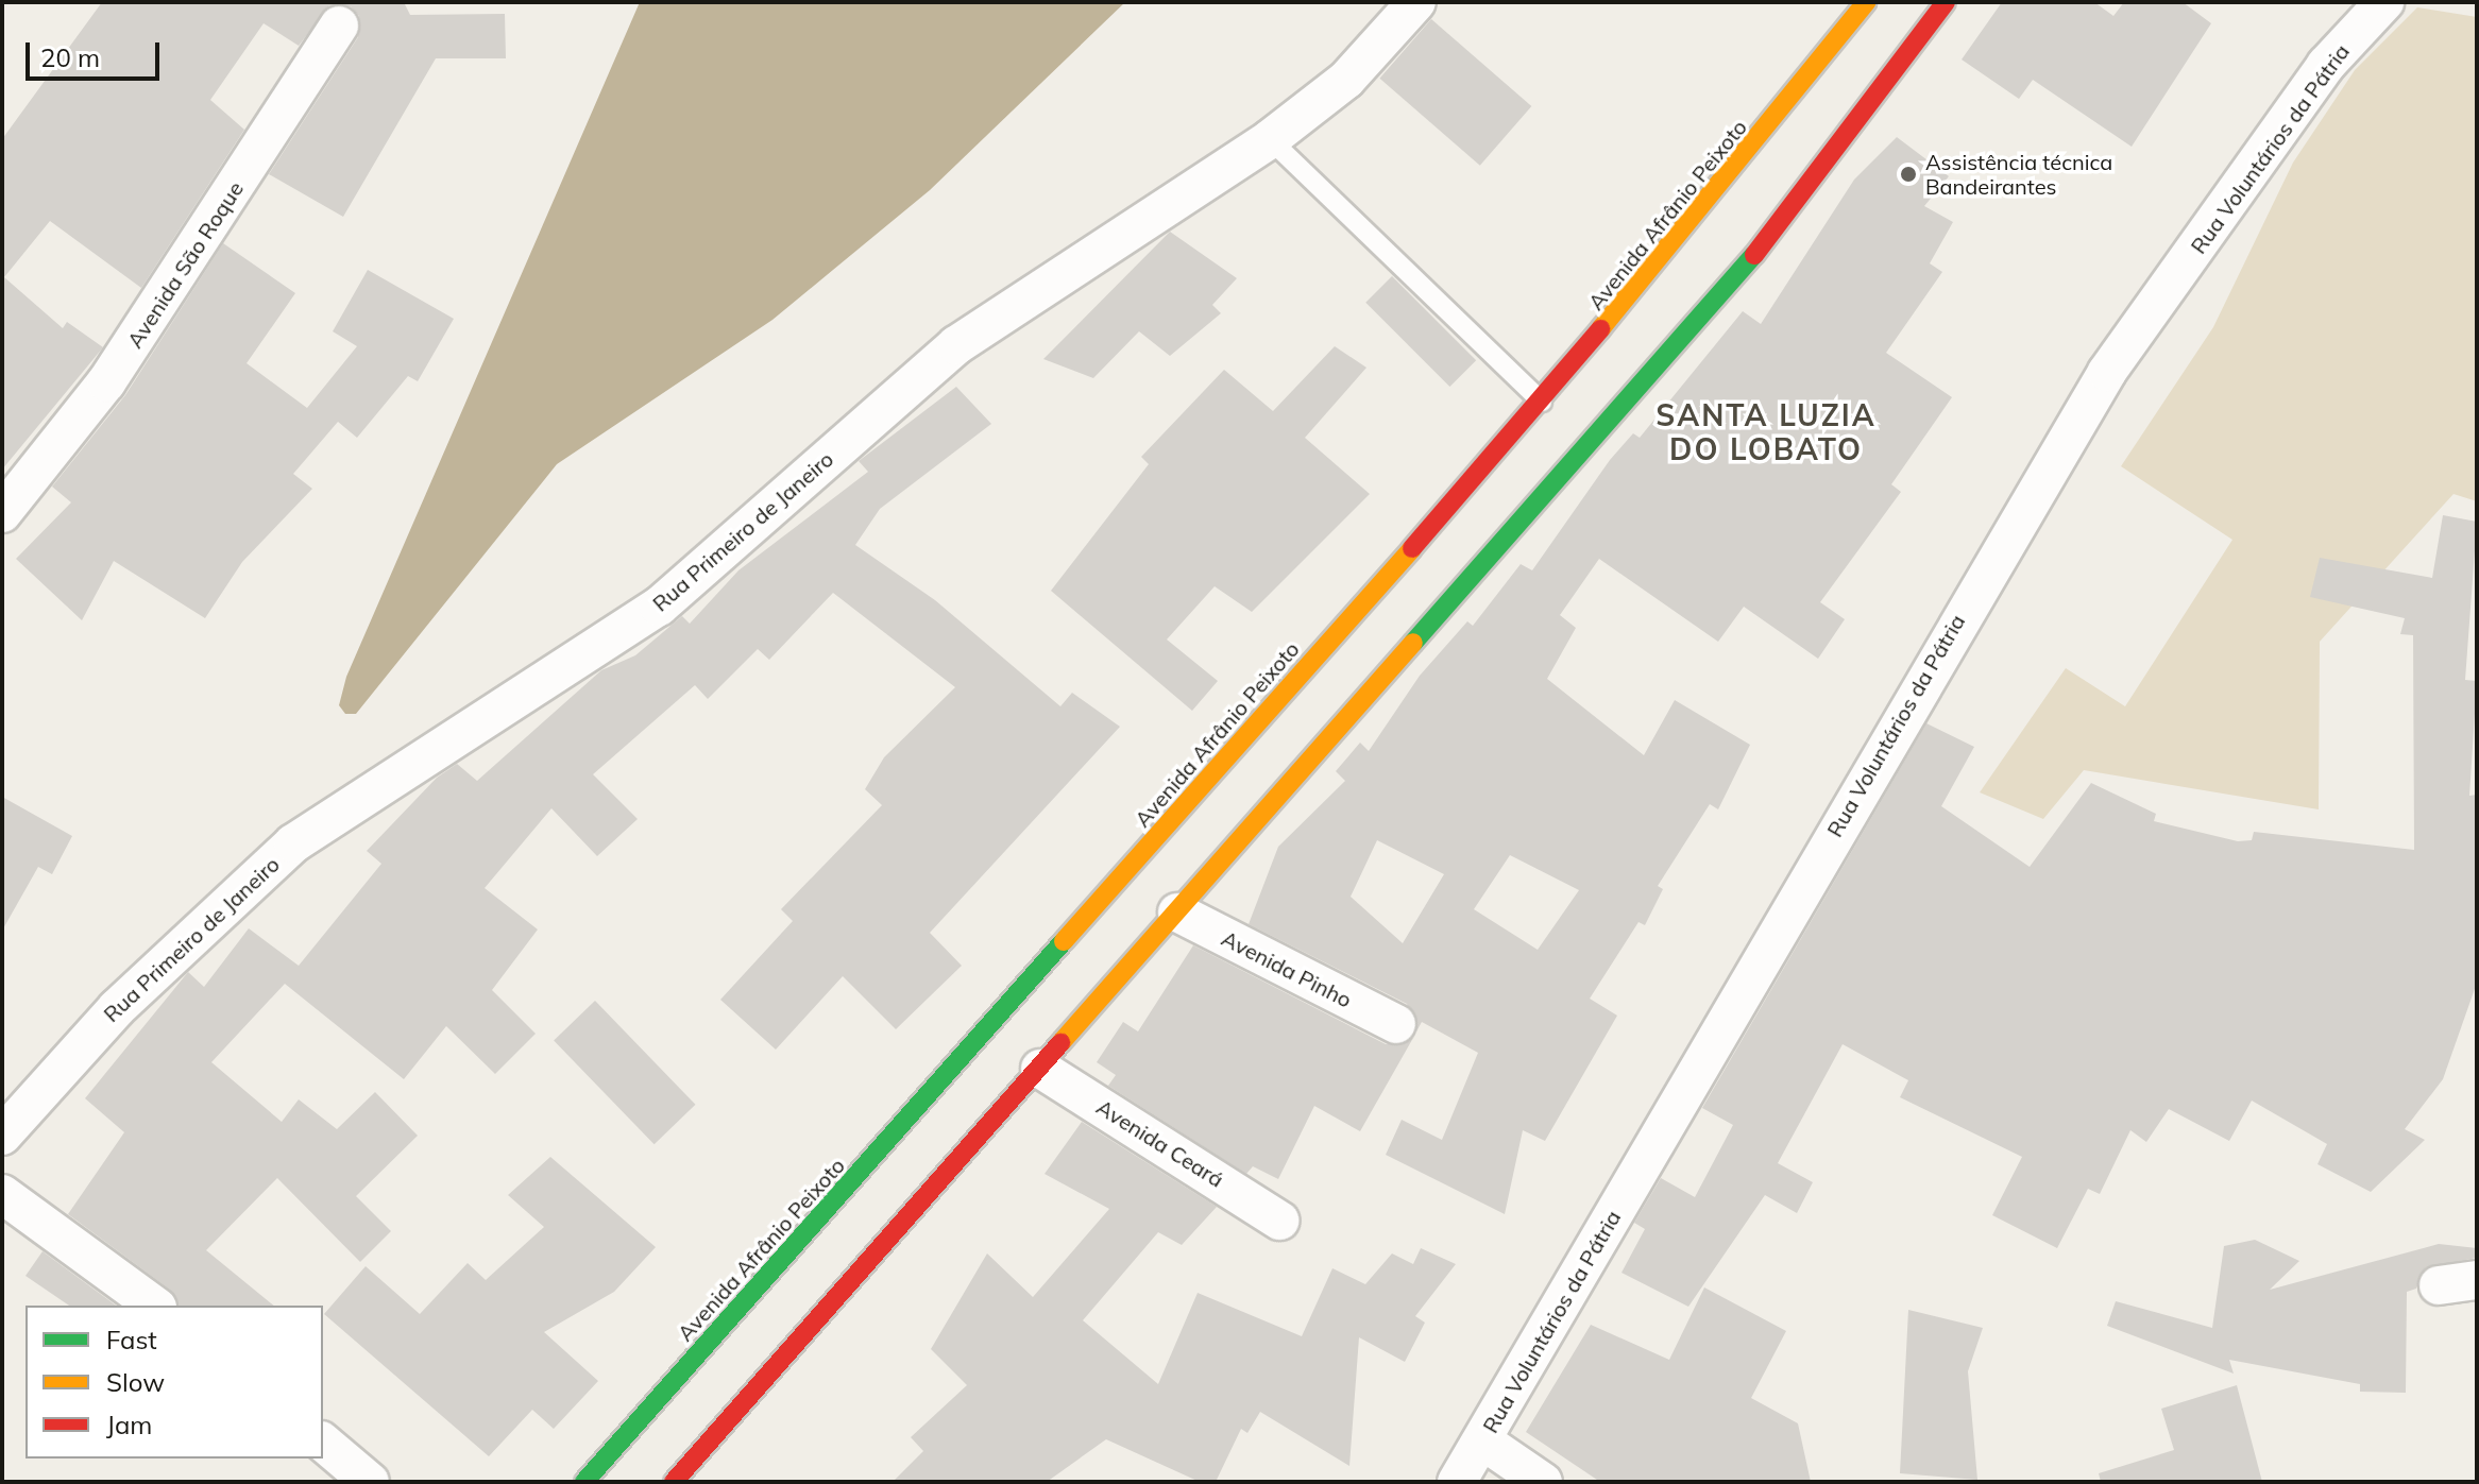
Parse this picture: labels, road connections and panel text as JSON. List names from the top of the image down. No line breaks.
{"streets":{"main road":["Avenida Afrânio Peixoto"],"street":["Rua Voluntários da Pátria","Avenida São Roque","Rua Primeiro de Janeiro","Avenida Pinho","Avenida Ceará"]},"districts":["SANTA LUZIA DO LOBATO"],"places":["Assistência técnica Bandeirantes"],"legend":["Fast","Slow","Jam"],"scale_bar":"20 m"}
